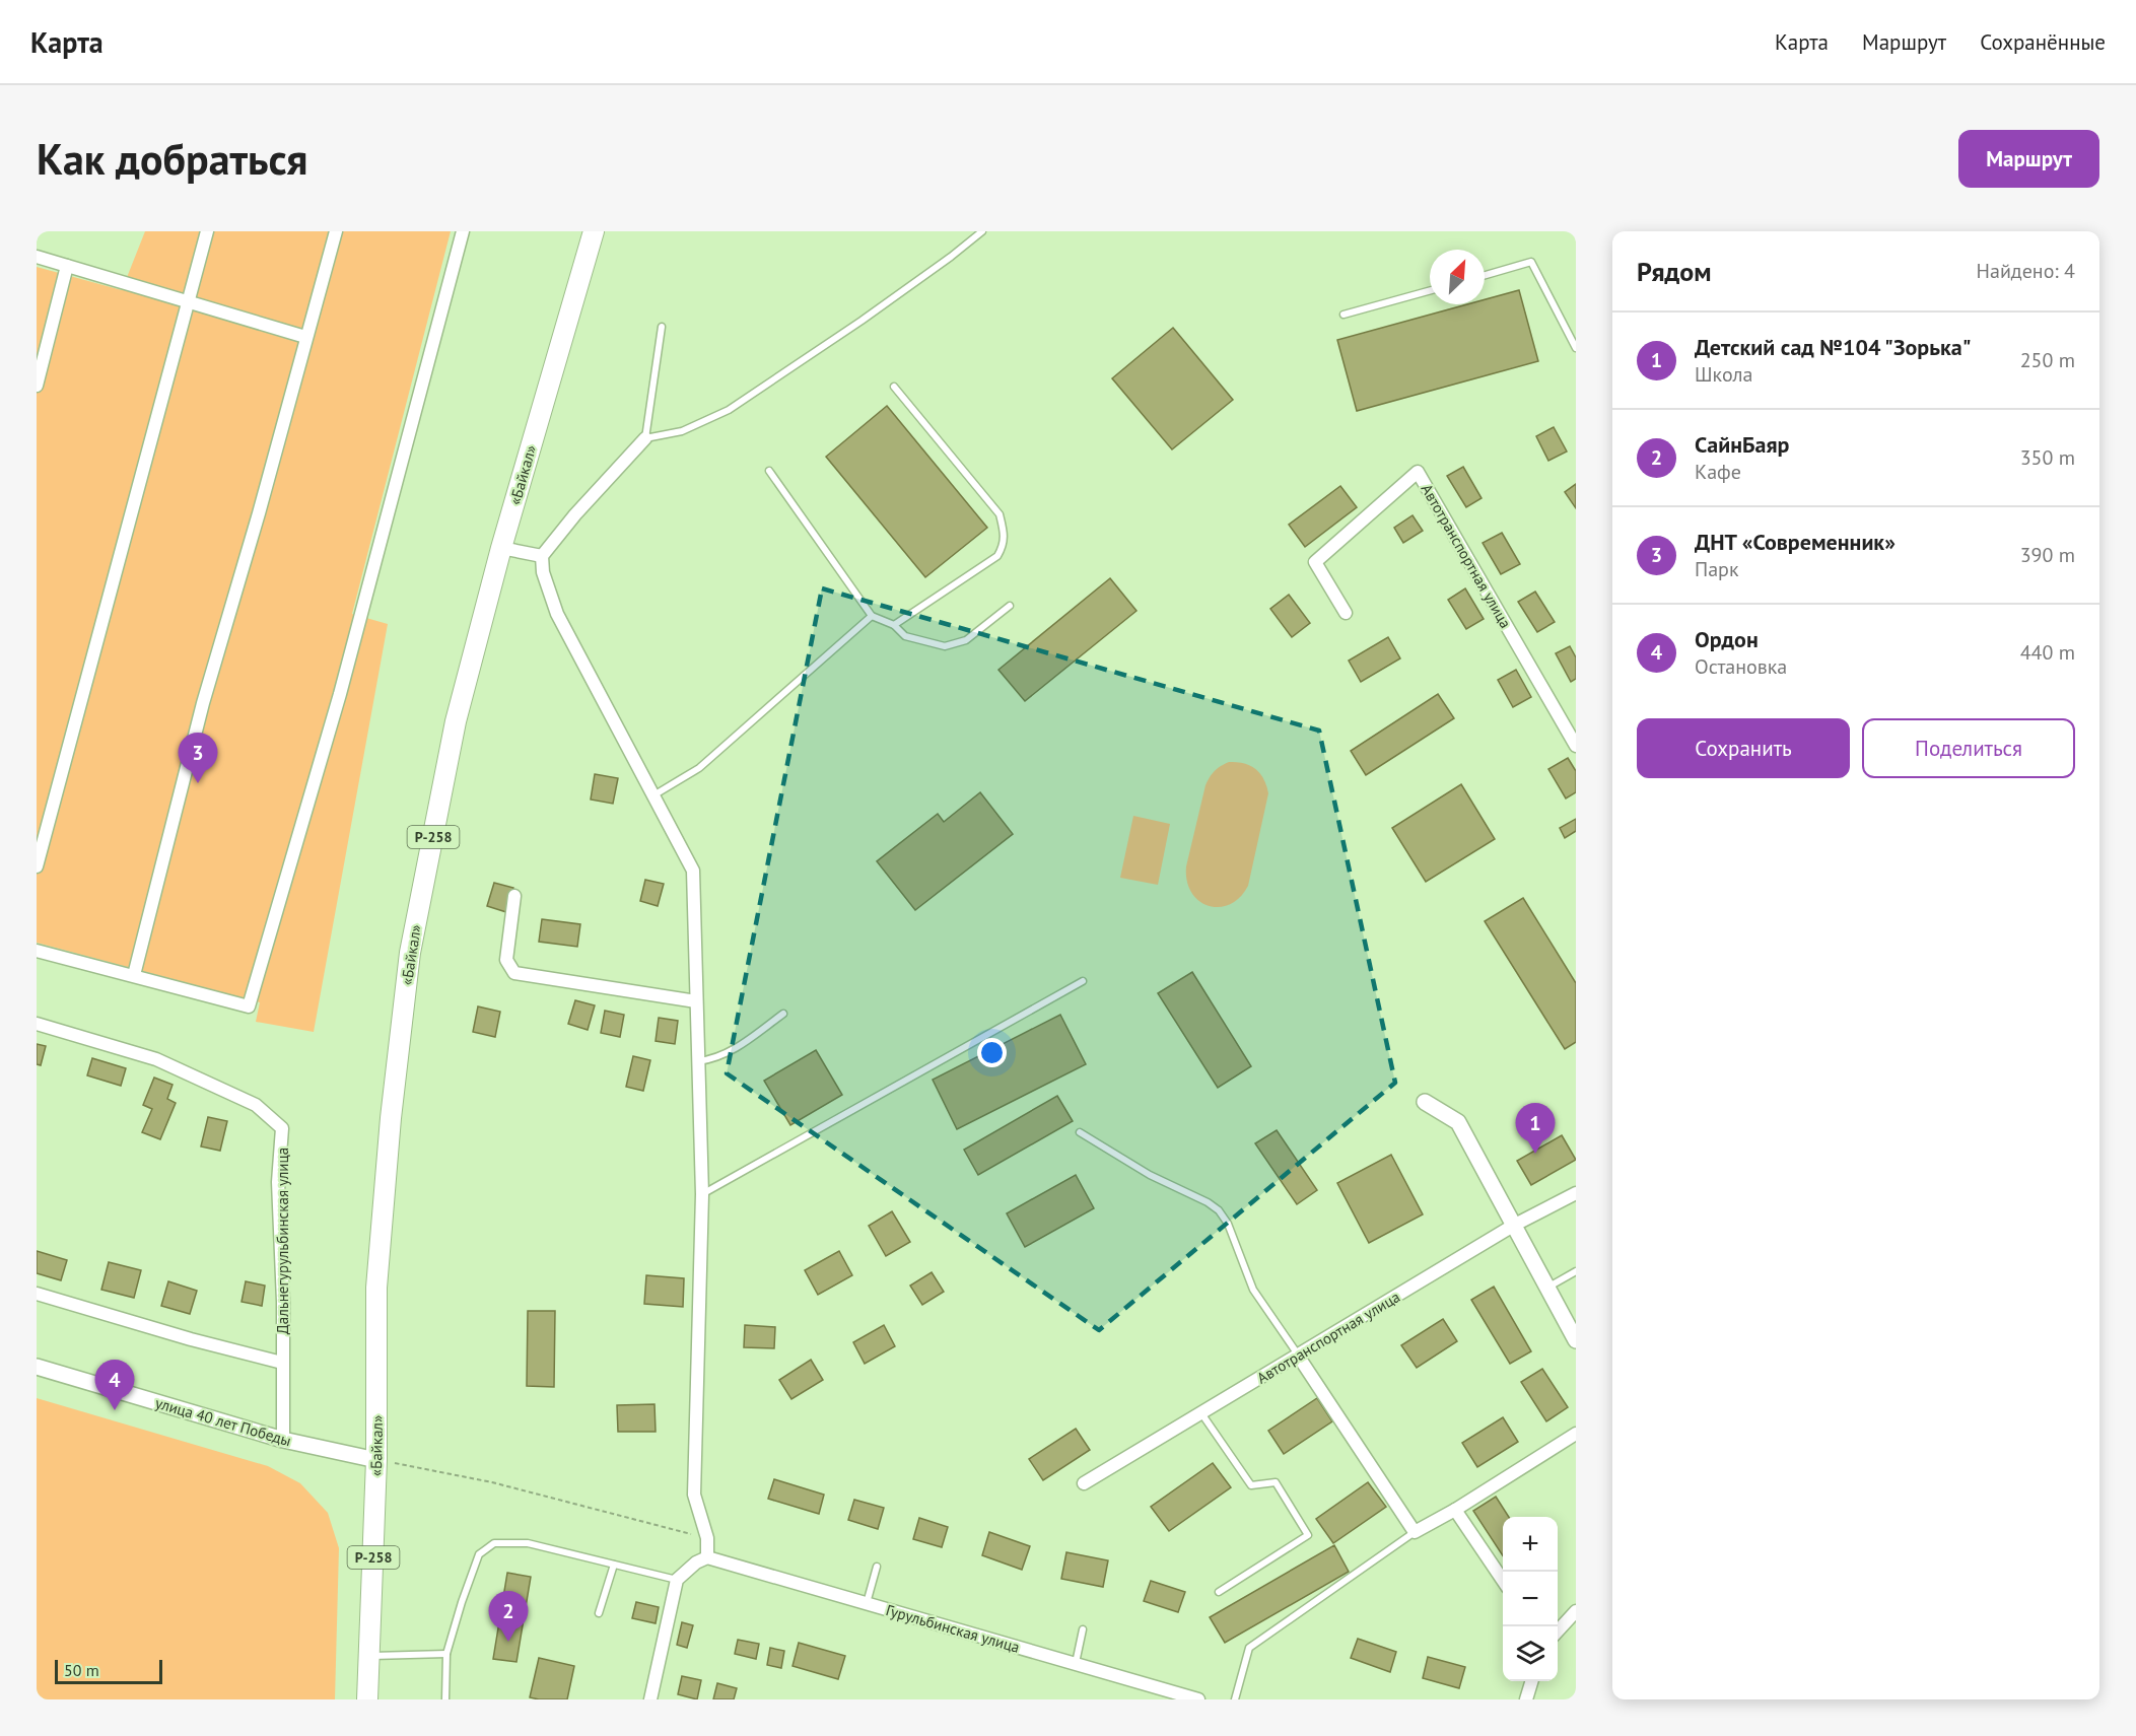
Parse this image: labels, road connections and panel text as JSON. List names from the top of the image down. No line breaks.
{"streets":{"highway":["«Байкал»","Р-258"],"street":["Автотранспортная улица","Дальнегурульбинская улица","улица 40 лет Победы","Гурульбинская улица"]},"crossings":[["«Байкал»","улица 40 лет Победы"],["Дальнегурульбинская улица","улица 40 лет Победы"]],"scale_bar":"50 m","north":"top right","page":{"header":"Карта","nav":["Карта","Маршрут","Сохранённые"],"buttons":["Маршрут",["Сохранить","Поделиться"]],"title":"Как добраться","heading":["Рядом","Найдено: 4"],"list":[{"mark":"1","name":"Детский сад №104 \"Зорька\"","note":"Школа","value":"250 m"},{"mark":"2","name":"СайнБаяр","note":"Кафе","value":"350 m"},{"mark":"3","name":"ДНТ «Современник»","note":"Парк","value":"390 m"},{"mark":"4","name":"Ордон","note":"Остановка","value":"440 m"}],"pins":["3","1","4","2"],"map_buttons":["+","−"],"scale":"50 m"}}
